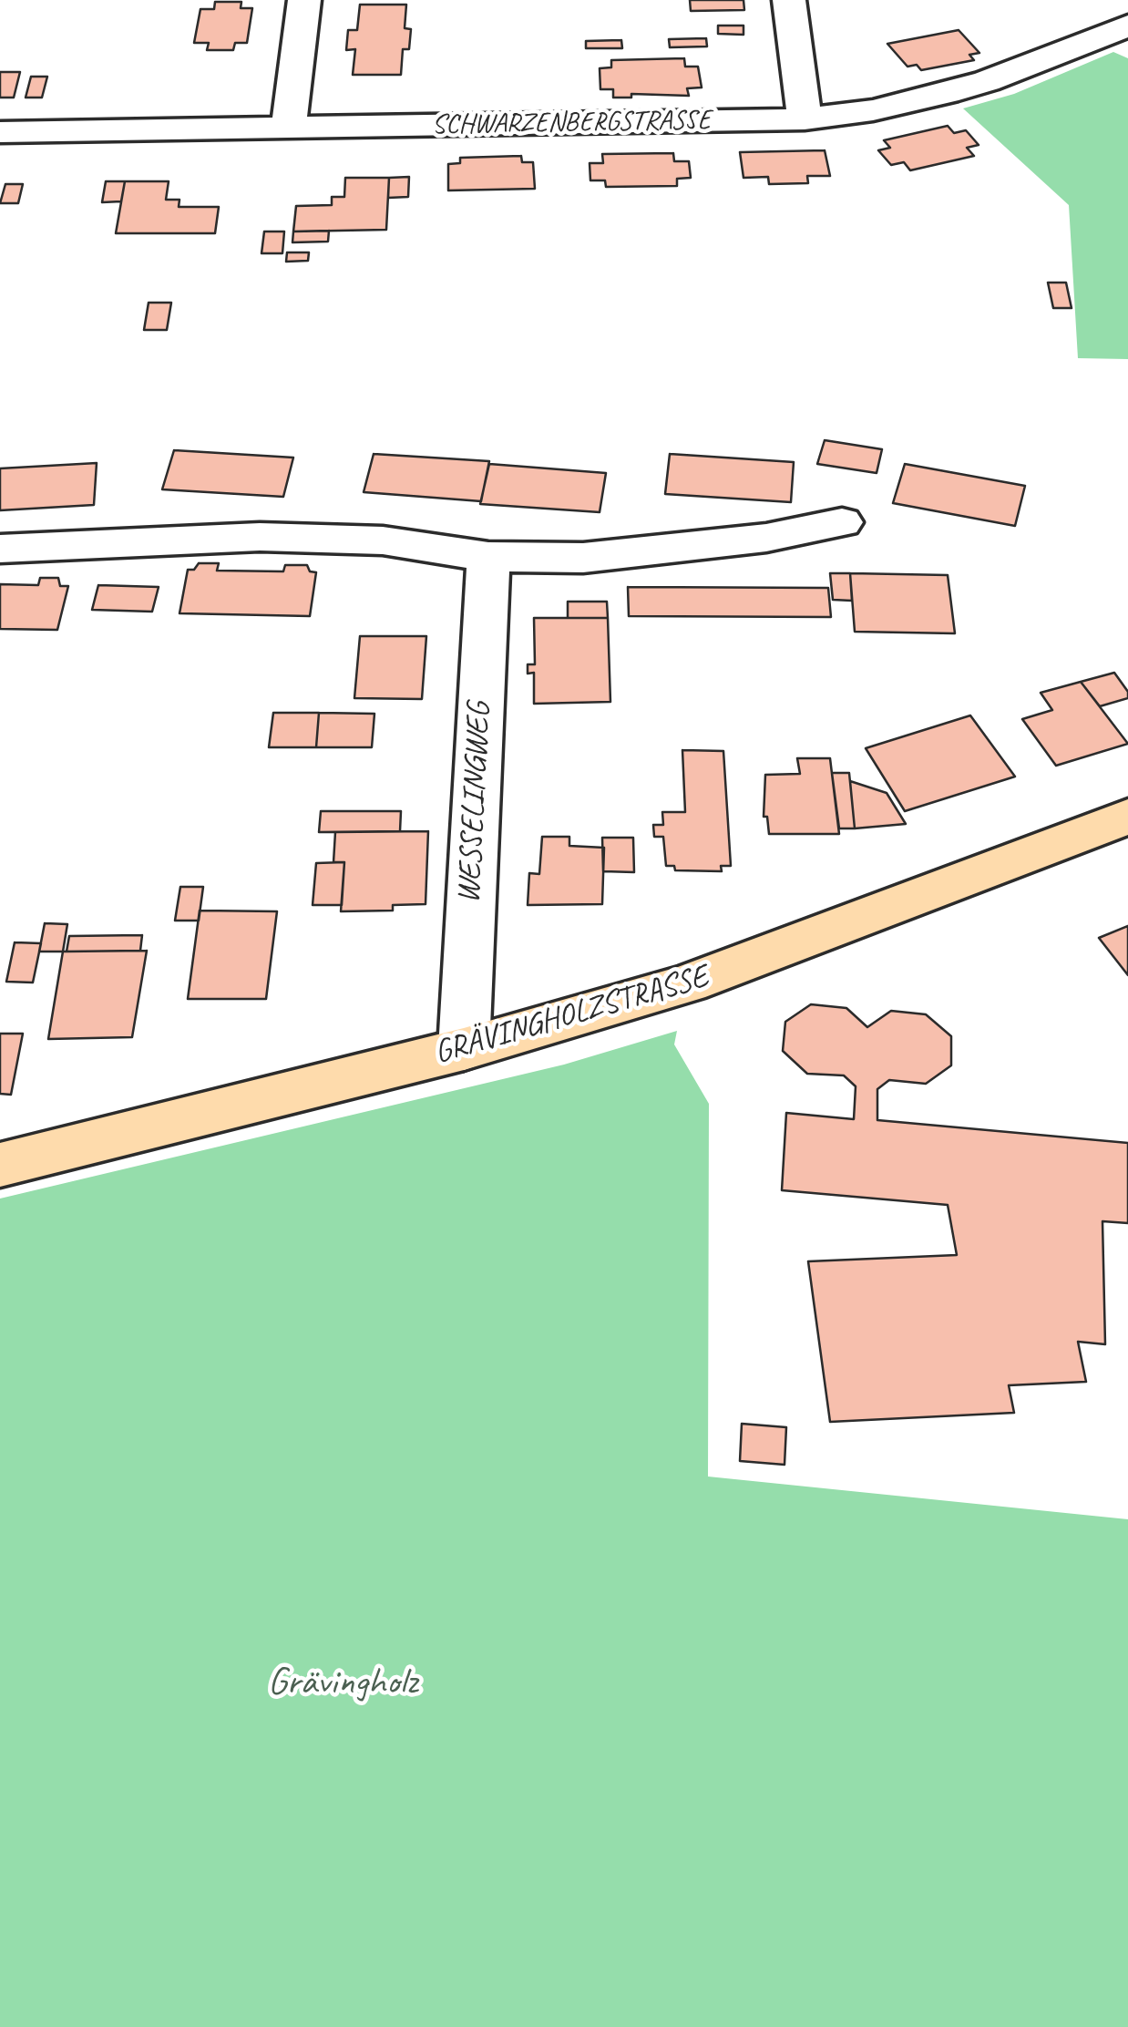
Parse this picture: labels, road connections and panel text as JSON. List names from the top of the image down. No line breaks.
{"streets":{"main road":["GRÄVINGHOLZSTRASSE"],"street":["SCHWARZENBERGSTRASSE","WESSELINGWEG"]},"crossings":[["WESSELINGWEG","GRÄVINGHOLZSTRASSE"]],"parks":["Grävingholz"]}
